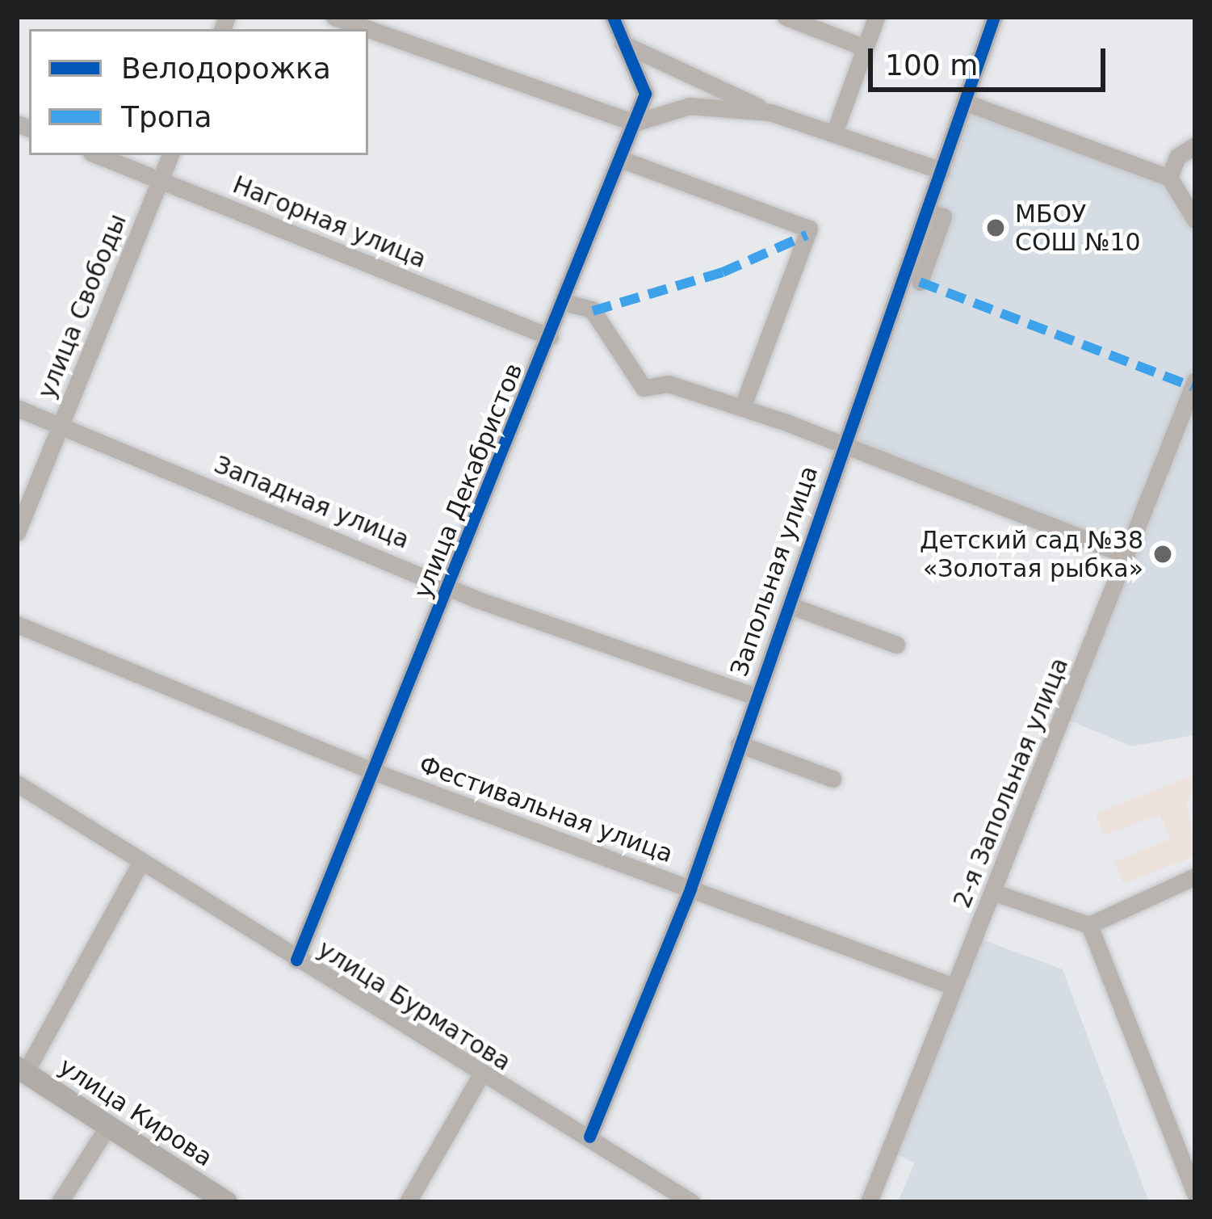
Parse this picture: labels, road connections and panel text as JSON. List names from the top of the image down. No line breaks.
{"streets":{"main road":["улица Кирова"],"street":["Нагорная улица","улица Свободы","улица Декабристов","Западная улица","Запольная улица","2-я Запольная улица","Фестивальная улица","улица Бурматова"]},"crossings":[["Нагорная улица","улица Свободы"],["Нагорная улица","улица Декабристов"],["улица Свободы","Западная улица"],["улица Декабристов","Западная улица"],["улица Декабристов","Фестивальная улица"],["улица Декабристов","улица Бурматова"],["Западная улица","Запольная улица"],["Запольная улица","Фестивальная улица"],["Запольная улица","улица Бурматова"],["2-я Запольная улица","Фестивальная улица"]],"places":["МБОУ СОШ №10","Детский сад №38 «Золотая рыбка»"],"legend":["Велодорожка","Тропа"],"scale_bar":"100 m"}
